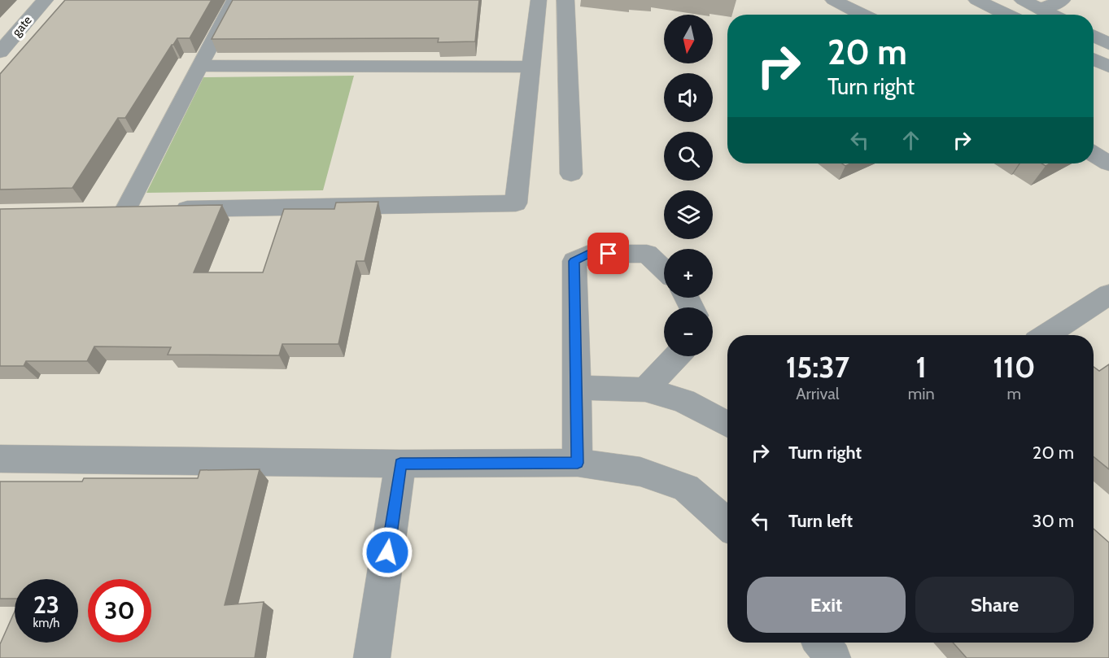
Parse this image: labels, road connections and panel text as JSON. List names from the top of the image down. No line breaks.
{"streets":{"street":["gate"]},"north":"bottom","page":{"map_buttons":["+","−"],"turn":["20 m","Turn right"],"eta":["15:37","Arrival","1","min","110","m"],"list":[{"name":"Turn right","value":"20 m"},{"name":"Turn left","value":"30 m"}],"buttons":["Exit","Share"],"speed":"23 km/h","limit":"30"}}
